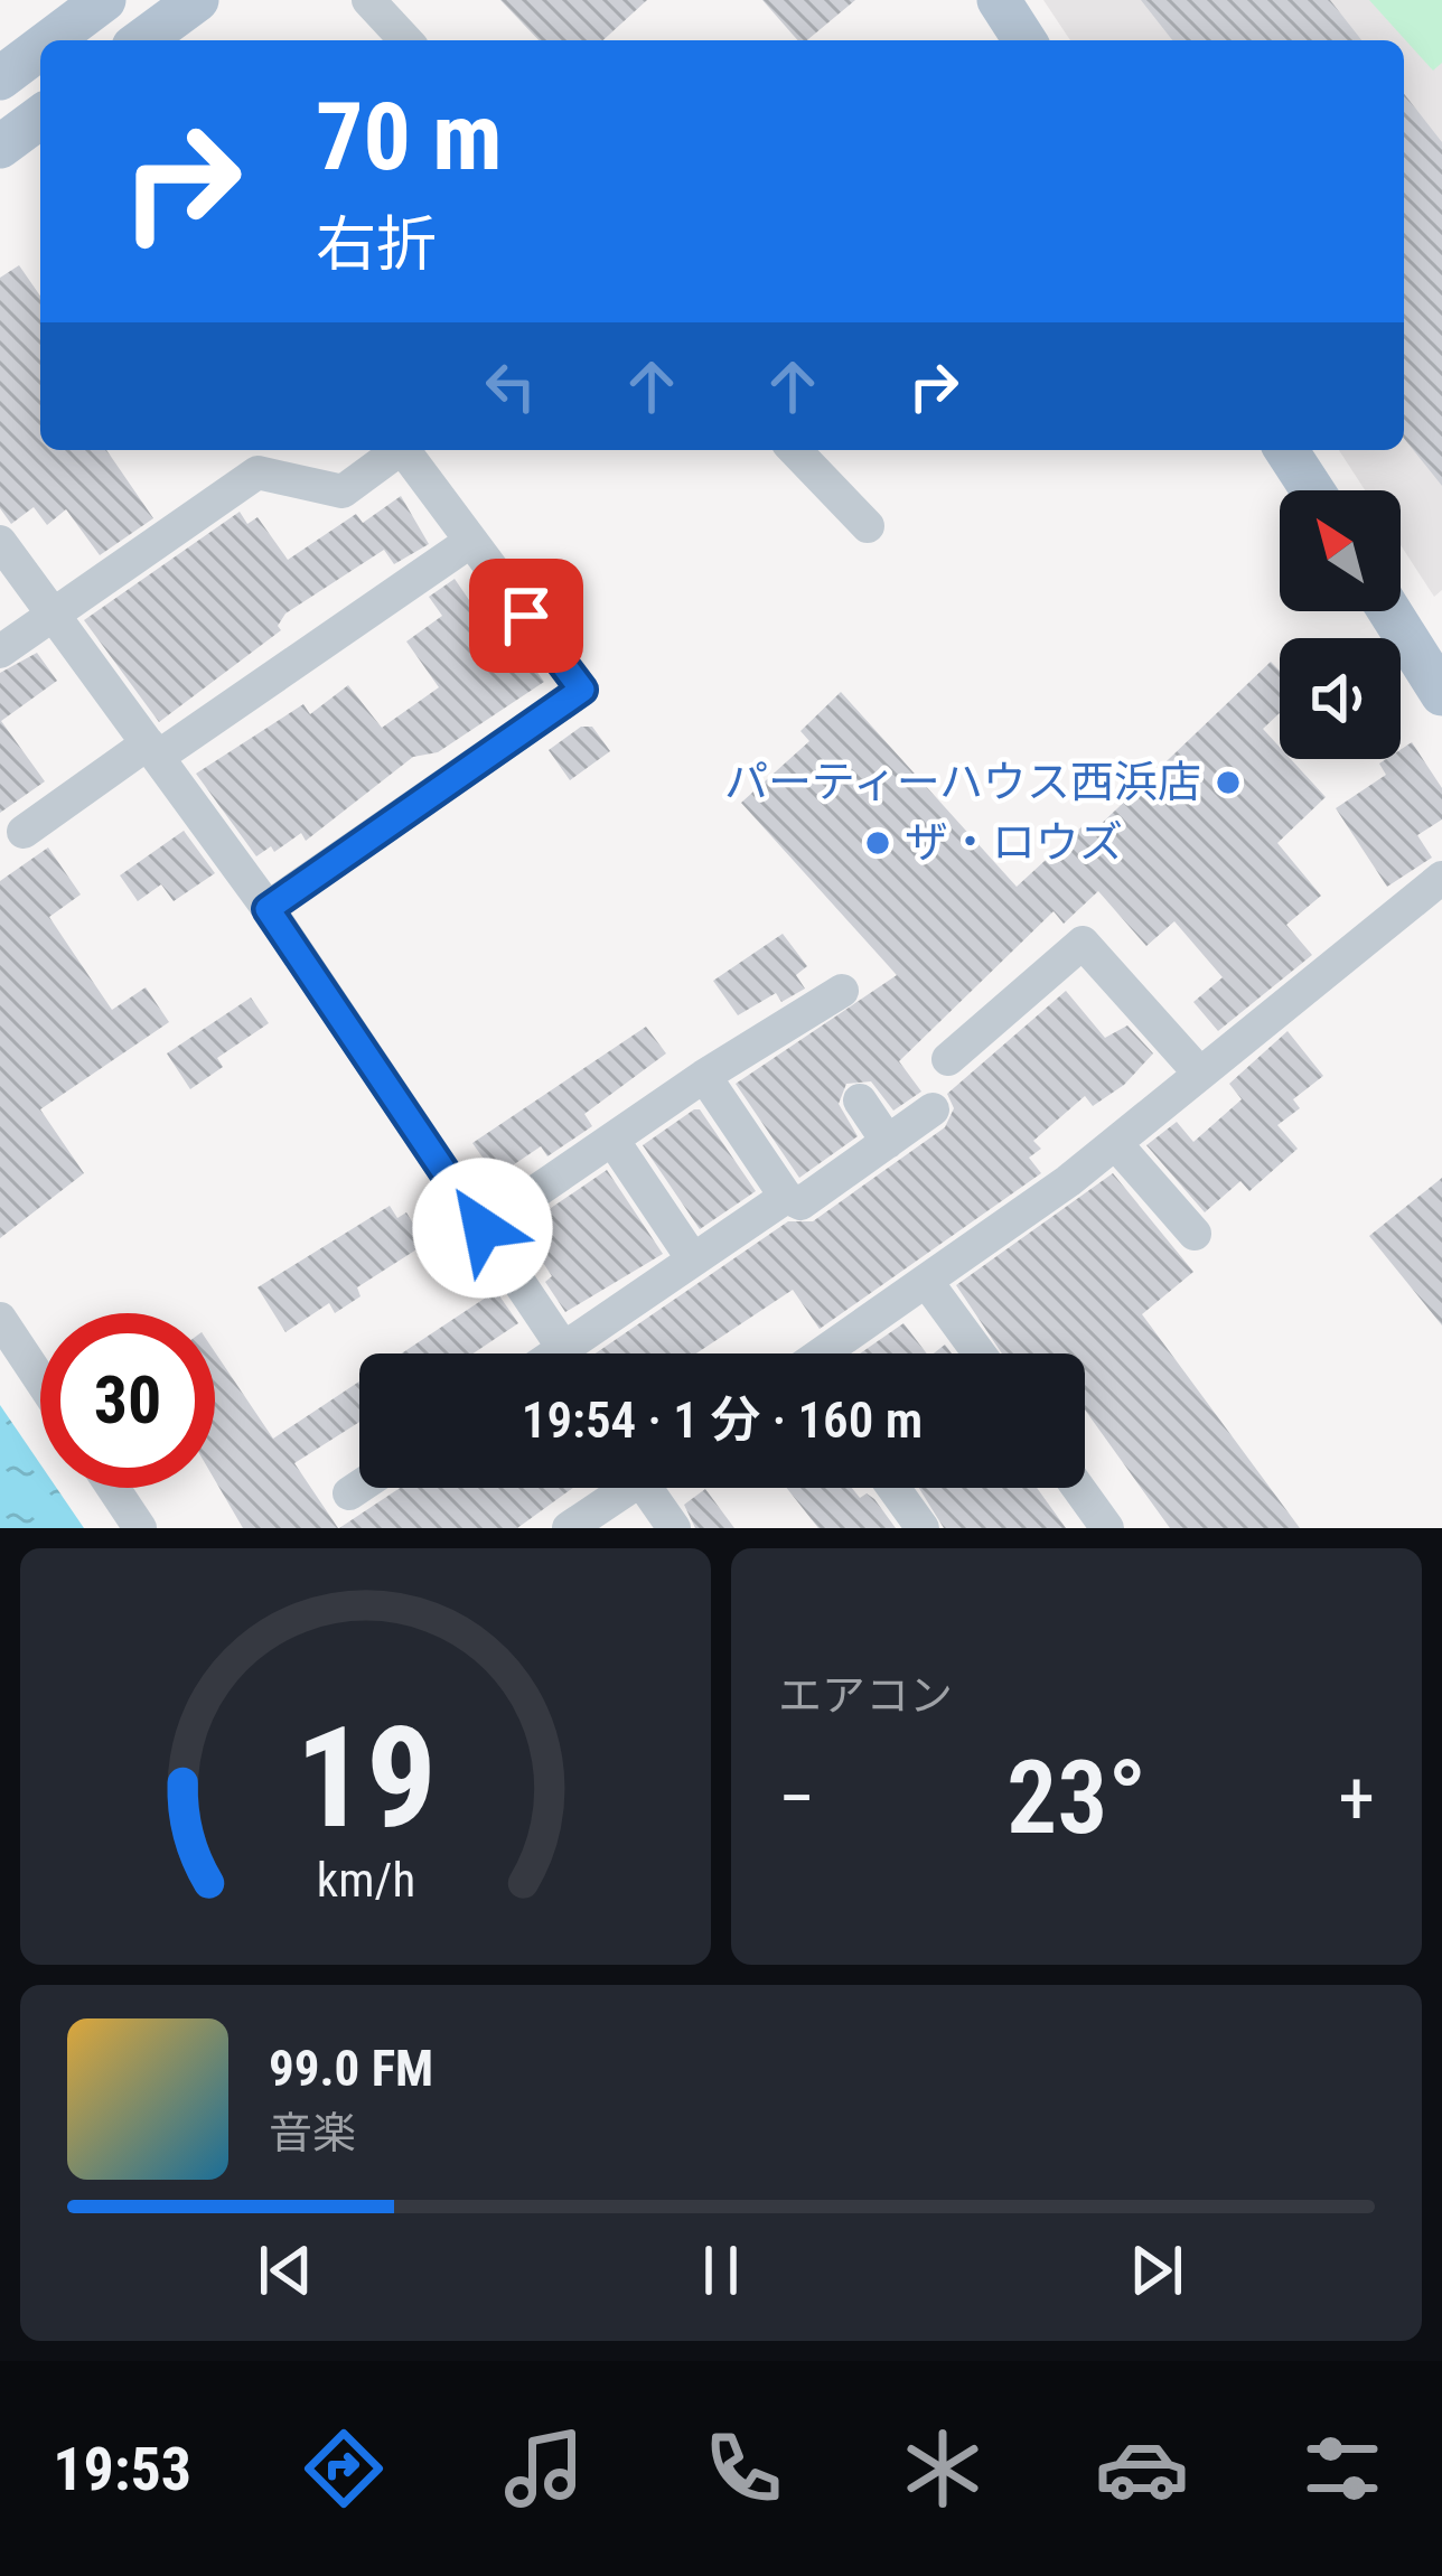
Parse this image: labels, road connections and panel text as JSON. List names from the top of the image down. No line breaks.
{"places":["パーティーハウス西浜店","ザ・ロウズ"],"north":"top left","page":{"turn":["70 m","右折"],"limit":"30","trip":"19:54 · 1 分 · 160 m","tile":"エアコン","heat":["−","23°","+"],"song":["99.0 FM","音楽"],"tabs":"19:53","gauge":["19","km/h"]}}
